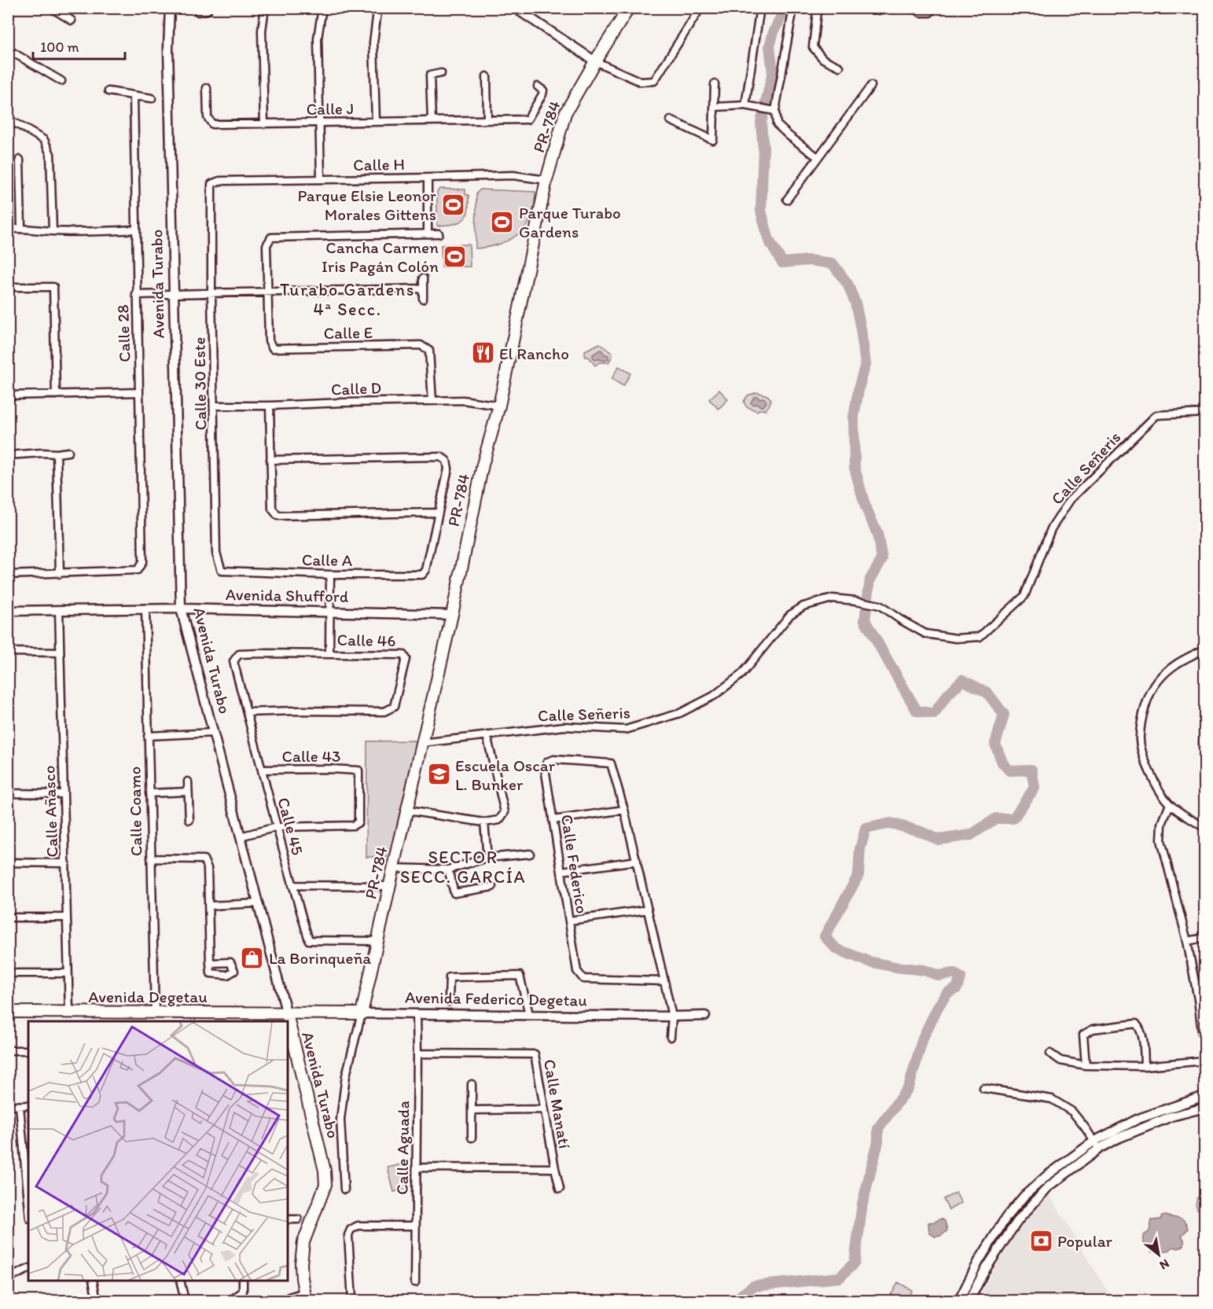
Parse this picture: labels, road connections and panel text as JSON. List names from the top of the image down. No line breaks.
{"streets":{"main road":["PR-784","Avenida Turabo","Avenida Degetau","Avenida Federico Degetau"],"street":["Calle J","Calle H","Calle E","Calle 28","Calle 30 Este","Calle D","Calle Señeris","Calle A","Avenida Shufford","Calle 46","Calle 43","Calle Añasco","Calle Coamo","Calle 45","Calle Federico","Calle Manatí","Calle Aguada"]},"crossings":[["PR-784","Calle H"],["PR-784","Calle D"],["PR-784","Calle Señeris"],["PR-784","Avenida Shufford"],["PR-784","Calle 45"],["PR-784","Avenida Federico Degetau"],["Calle H","Calle 30 Este"],["Avenida Turabo","Avenida Shufford"],["Avenida Turabo","Calle 43"],["Avenida Turabo","Avenida Degetau"],["Avenida Turabo","Avenida Federico Degetau"],["Calle E","Calle D"],["Calle 30 Este","Calle D"],["Calle 30 Este","Calle A"],["Avenida Shufford","Calle Añasco"],["Avenida Shufford","Calle Coamo"],["Calle 46","Calle 45"],["Calle 43","Calle 45"],["Calle Añasco","Avenida Degetau"],["Calle Coamo","Avenida Degetau"],["Calle Federico","Avenida Federico Degetau"],["Avenida Degetau","Avenida Federico Degetau"],["Avenida Federico Degetau","Calle Aguada"],["Calle Manatí","Calle Aguada"]],"districts":["Turabo Gardens 4ª Secc.","SECTOR SECC. GARCÍA"],"places":{"sports":["Parque Elsie Leonor Morales Gittens","Parque Turabo Gardens","Cancha Carmen Iris Pagán Colón"],"restaurant":["El Rancho"],"school or university":["Escuela Oscar L. Bunker"],"shop":["La Borinqueña"],"bank":["Popular"]},"scale_bar":"100 m","north":"bottom right"}
